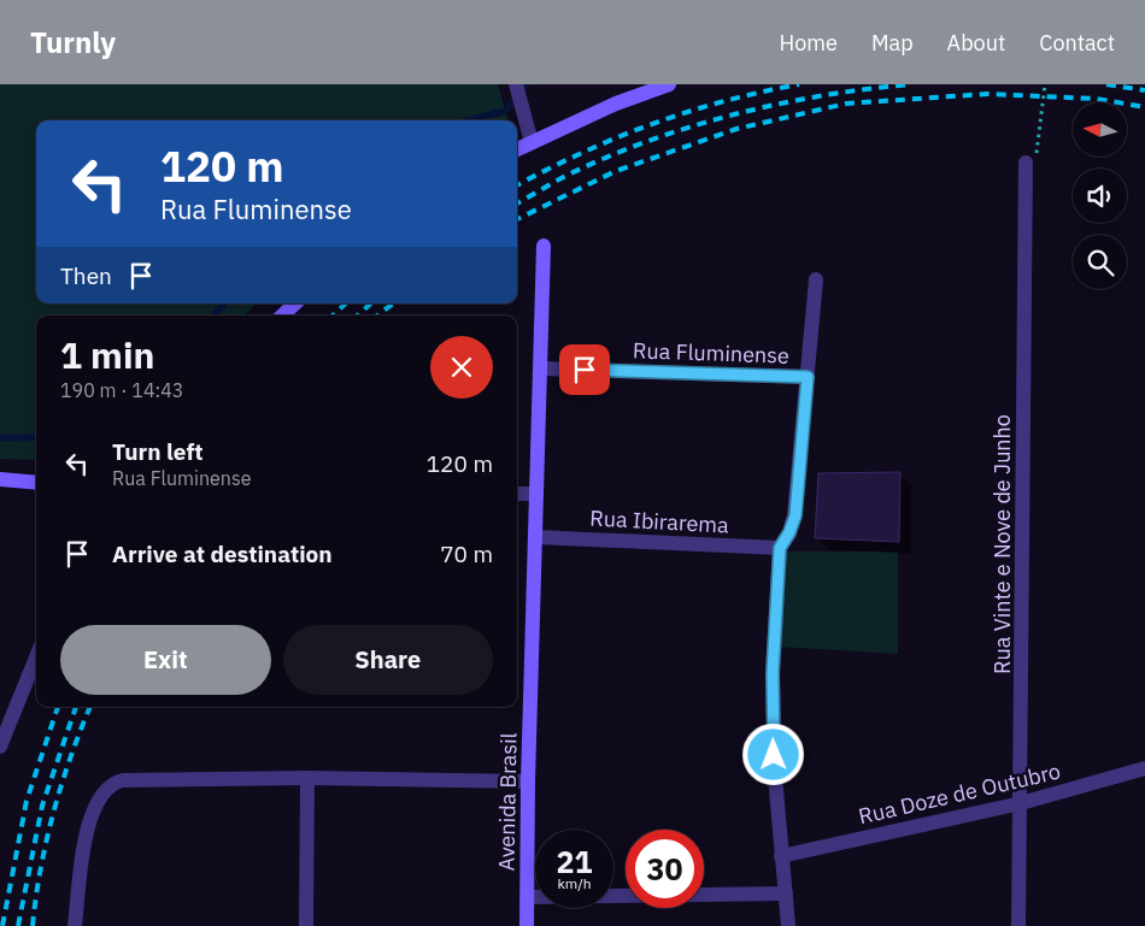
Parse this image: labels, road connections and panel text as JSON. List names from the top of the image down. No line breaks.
{"streets":{"street":["Rua Fluminense","Rua Ibirarema","Rua Vinte e Nove de Junho","Rua Doze de Outubro","Avenida Brasil"]},"crossings":[["Rua Fluminense","Avenida Brasil"],["Rua Ibirarema","Avenida Brasil"],["Rua Vinte e Nove de Junho","Rua Doze de Outubro"]],"north":"left","page":{"header":"Turnly","nav":["Home","Map","About","Contact"],"turn":["120 m","Rua Fluminense"],"then":"Then","heading":["1 min","190 m · 14:43"],"list":[{"name":"Turn left","note":"Rua Fluminense","value":"120 m"},{"name":"Arrive at destination","value":"70 m"}],"buttons":["Exit","Share"],"speed":"21 km/h","limit":"30"}}
